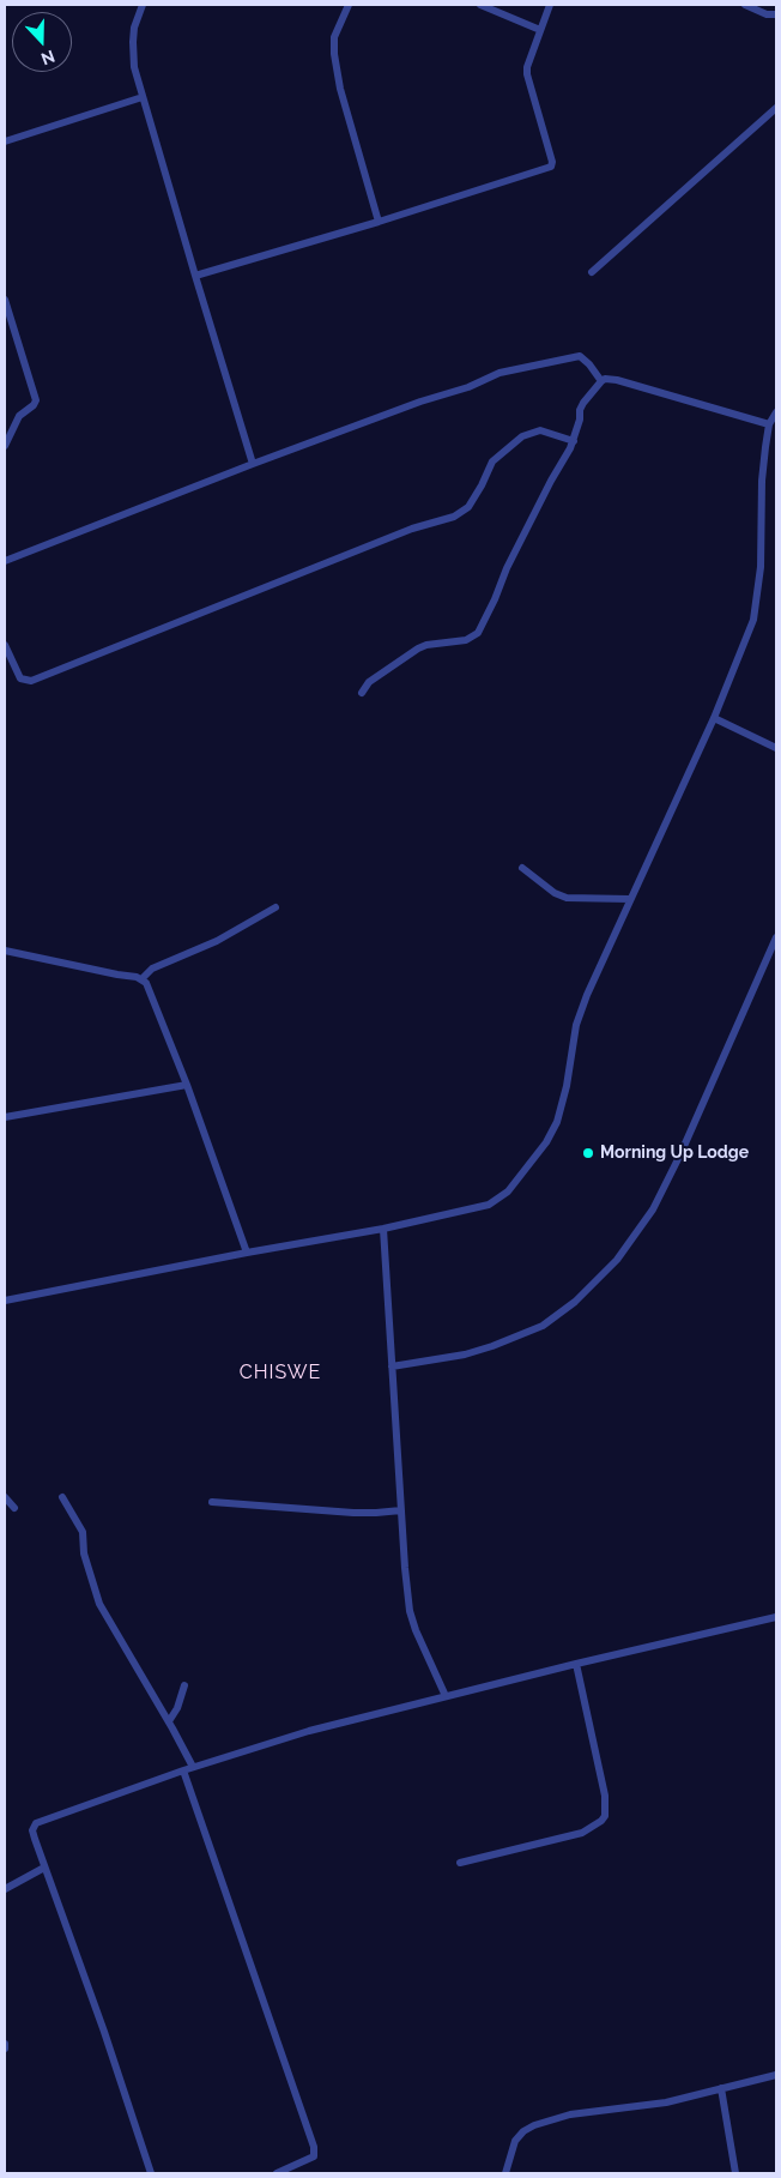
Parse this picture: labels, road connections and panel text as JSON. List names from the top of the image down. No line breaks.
{"districts":["CHISWE"],"places":["Morning Up Lodge"],"north":"bottom"}
